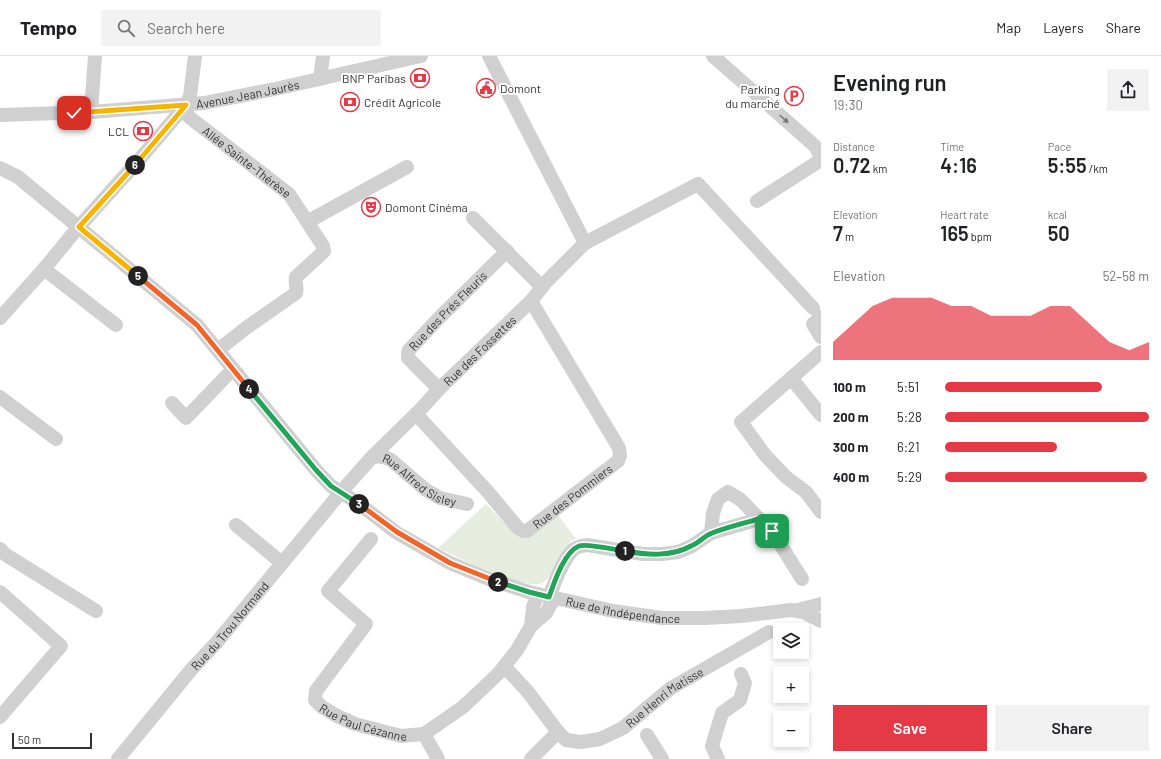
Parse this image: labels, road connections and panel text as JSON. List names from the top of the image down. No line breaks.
{"streets":{"street":["Avenue Jean Jaurès","Allée Sainte-Thérèse","Rue des Prés Fleuris","Rue des Fossettes","Rue Alfred Sisley","Rue des Pommiers","Rue de l'Indépendance","Rue du Trou Normand","Rue Henri Matisse","Rue Paul Cézanne"]},"crossings":[["Avenue Jean Jaurès","Allée Sainte-Thérèse"],["Allée Sainte-Thérèse","Rue de l'Indépendance"],["Rue des Prés Fleuris","Rue des Fossettes"],["Rue des Fossettes","Rue Alfred Sisley"],["Rue des Fossettes","Rue des Pommiers"],["Rue Alfred Sisley","Rue de l'Indépendance"],["Rue Alfred Sisley","Rue du Trou Normand"],["Rue de l'Indépendance","Rue du Trou Normand"],["Rue de l'Indépendance","Rue Paul Cézanne"],["Rue Henri Matisse","Rue Paul Cézanne"]],"places":{"bank":["BNP Paribas","Crédit Agricole","LCL"],"public building":["Domont"],"parking":["Parking du marché"],"theatre":["Domont Cinéma"]},"scale_bar":"50 m","page":{"header":"Tempo","search":"Search here","nav":["Map","Layers","Share"],"heading":["Evening run","19:30"],"stats":[["Distance","0.72 km"],["Time","4:16"],["Pace","5:55 /km"],["Elevation","7 m"],["Heart rate","165 bpm"],["kcal","50"]],"pins":["6","5","4","3","1","2"],"chart":["Elevation","52–58 m"],"list":[{"name":"100 m","note":"5:51"},{"name":"200 m","note":"5:28"},{"name":"300 m","note":"6:21"},{"name":"400 m","note":"5:29"}],"map_buttons":["+","−"],"buttons":["Save","Share"],"scale":"50 m"}}
